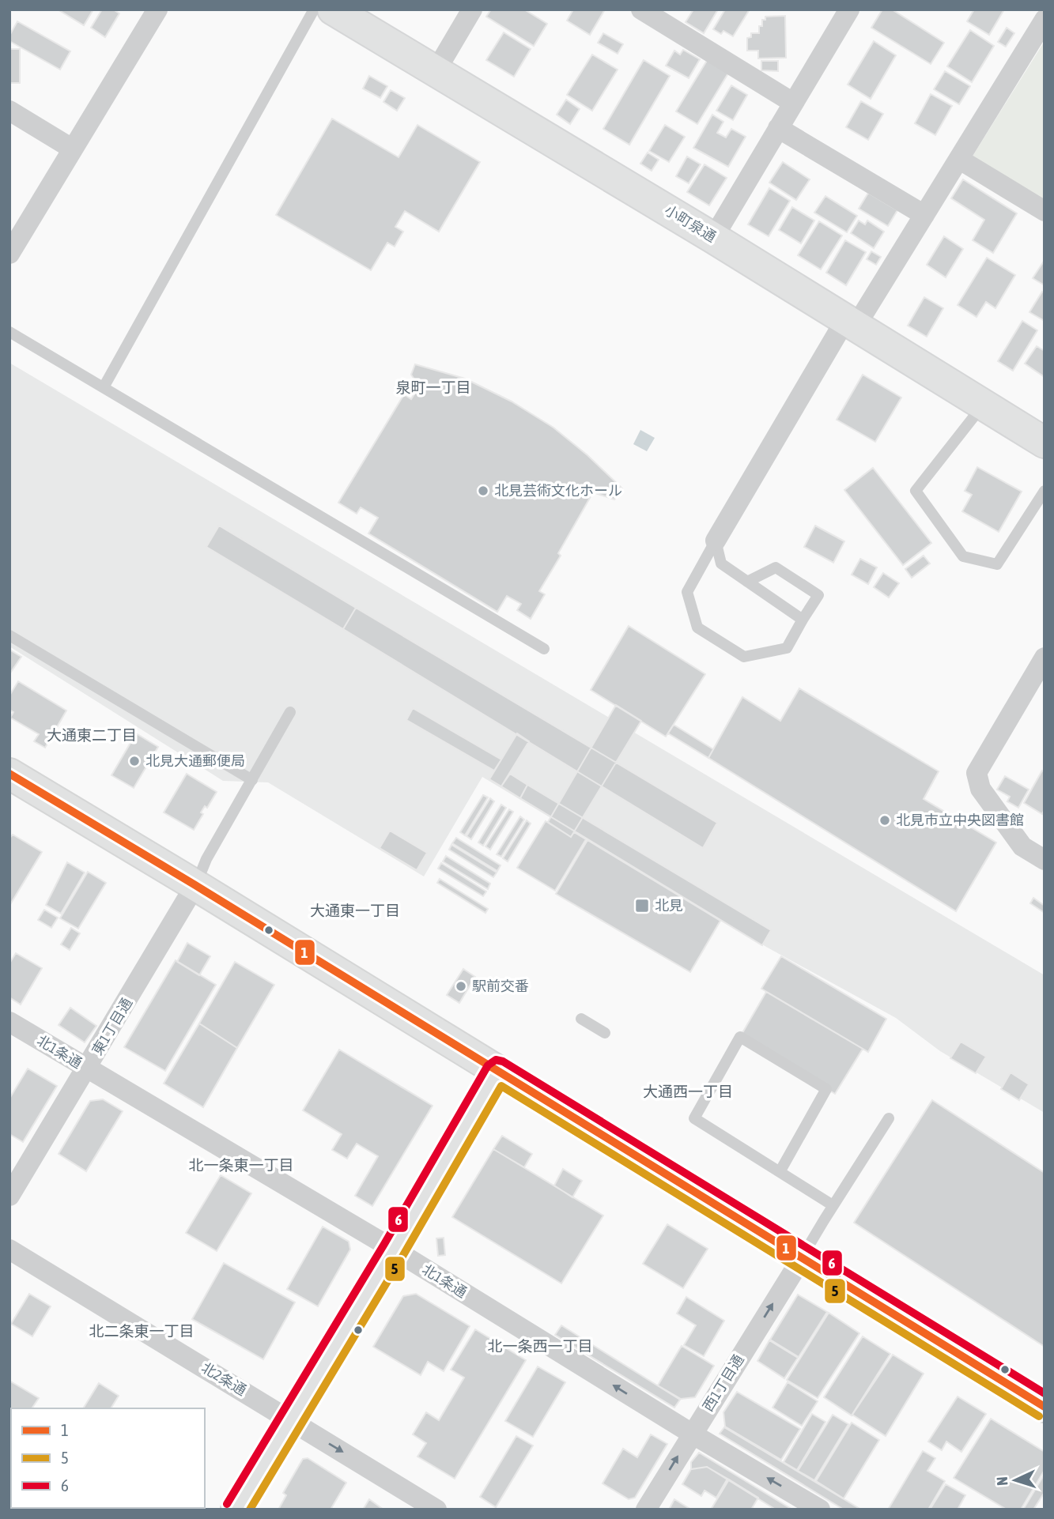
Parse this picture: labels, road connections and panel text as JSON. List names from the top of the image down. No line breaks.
{"streets":{"main road":["小町泉通"],"street":["東1丁目通","北1条通","北2条通","西1丁目通"]},"crossings":[["東1丁目通","北1条通"],["北1条通","西1丁目通"]],"one_way":["北1条通","西1丁目通"],"districts":["泉町一丁目","大通東二丁目","大通東一丁目","大通西一丁目","北一条東一丁目","北二条東一丁目","北一条西一丁目"],"places":{"other":["北見芸術文化ホール","北見大通郵便局","北見市立中央図書館","駅前交番"],"transit":["北見"]},"lines":["transit line 1","transit line 6","transit line 5"],"legend":["1","5","6"],"north":"left"}
